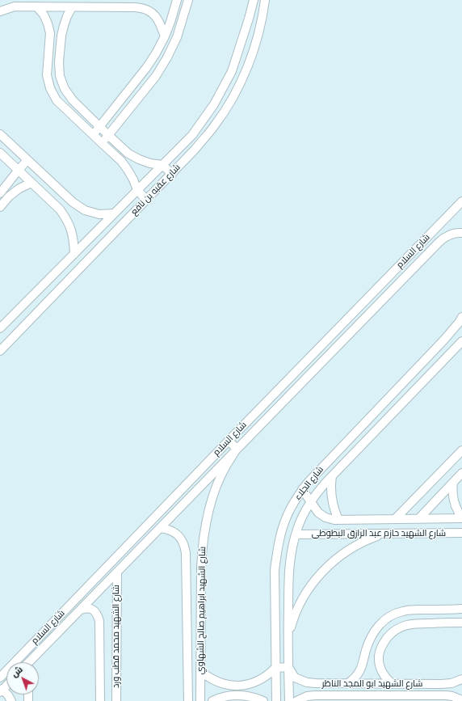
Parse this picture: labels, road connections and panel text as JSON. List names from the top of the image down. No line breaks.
{"streets":{"street":["شارع عقبه بن نافع","شارع السلام","شارع الجلاء","شارع الشهيد حازم عبد الرازق البطوطى","شارع الشهيد ابراهيم صالح الشهاوي","شارع الشهيد محمد قطب ورد","شارع الشهيد ابو المجد الناظر"]},"crossings":[["شارع السلام","شارع الشهيد ابراهيم صالح الشهاوي"],["شارع السلام","شارع الشهيد محمد قطب ورد"],["شارع الجلاء","شارع الشهيد حازم عبد الرازق البطوطى"],["شارع الجلاء","شارع الشهيد ابو المجد الناظر"]],"north":"top left"}
